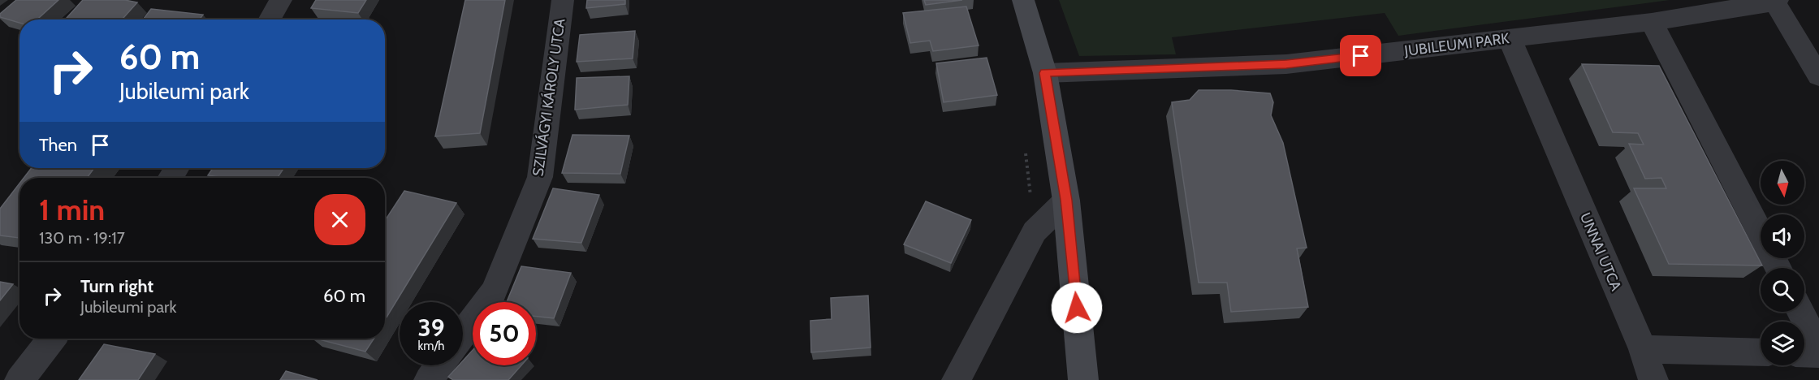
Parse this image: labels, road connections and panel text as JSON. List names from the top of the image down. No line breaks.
{"streets":{"street":["JUBILEUMI PARK","SZILVÁGYI KÁROLY UTCA","UNNAI UTCA"]},"crossings":[["JUBILEUMI PARK","UNNAI UTCA"]],"north":"bottom","page":{"turn":["60 m","Jubileumi park"],"then":"Then","heading":["1 min","130 m · 19:17"],"list":[{"name":"Turn right","note":"Jubileumi park","value":"60 m"}],"speed":"39 km/h","limit":"50"}}
